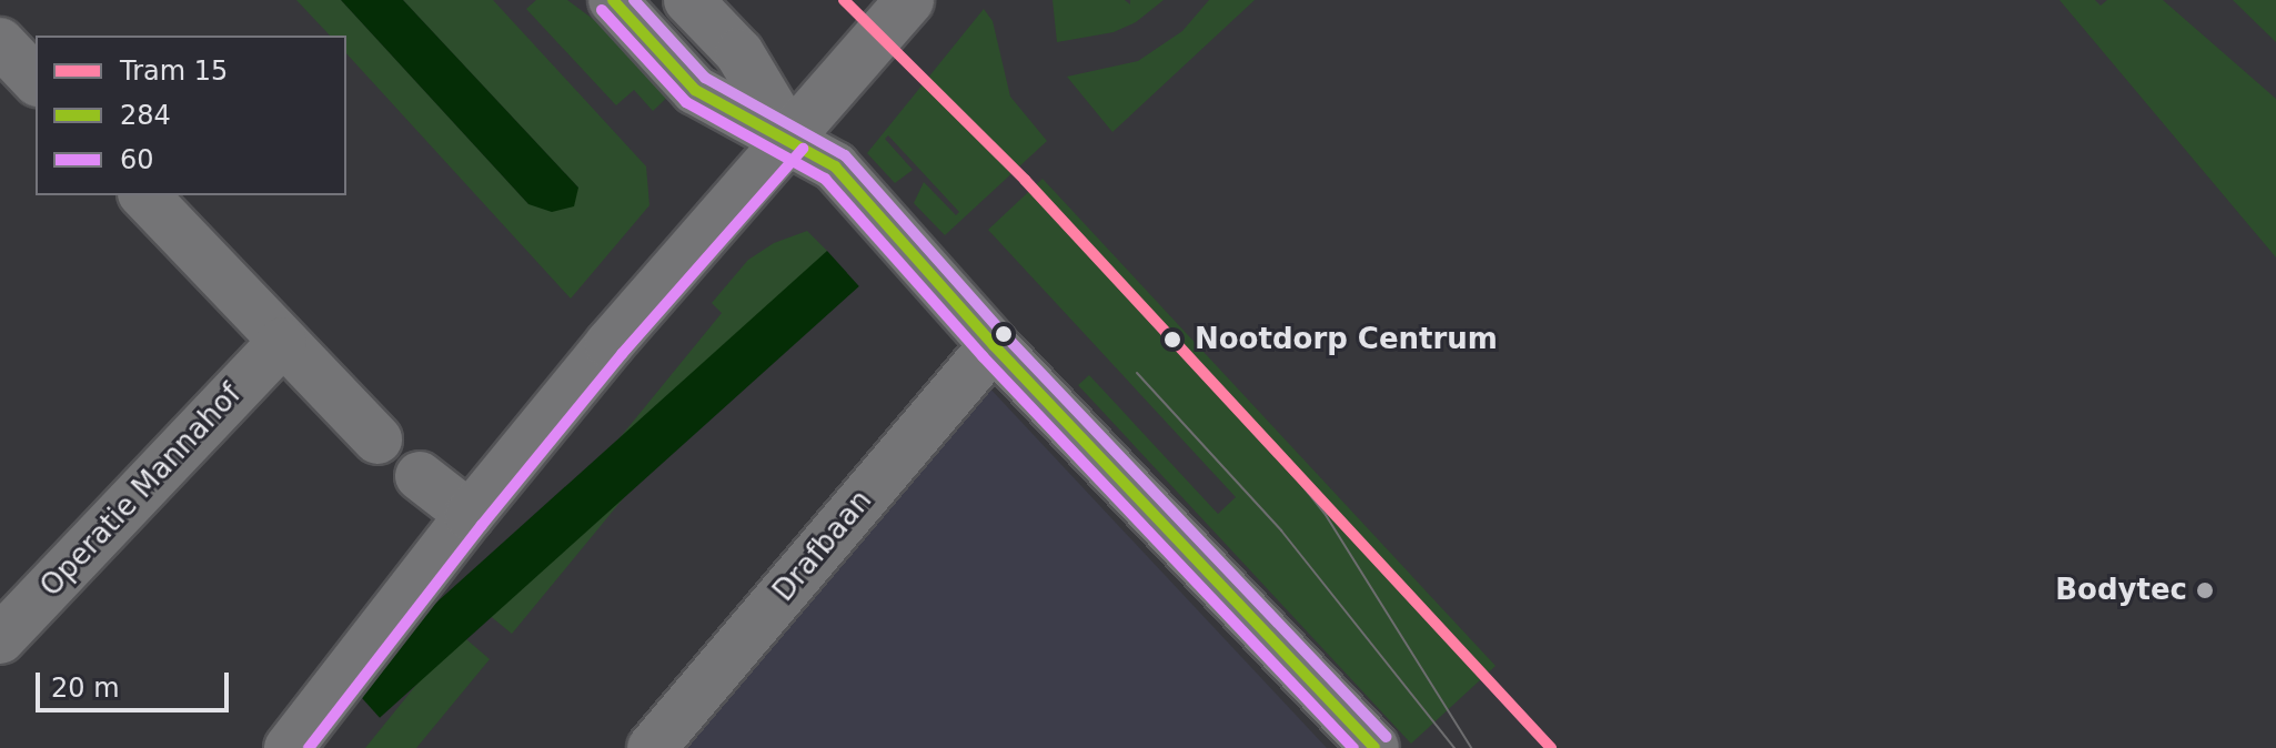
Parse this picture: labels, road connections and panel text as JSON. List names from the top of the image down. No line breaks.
{"streets":{"street":["Operatie Mannahof","Drafbaan"]},"places":["Nootdorp Centrum","Bodytec"],"lines":["tram line 15","transit line 284","transit line 60"],"legend":["Tram 15","284","60"],"scale_bar":"20 m"}
